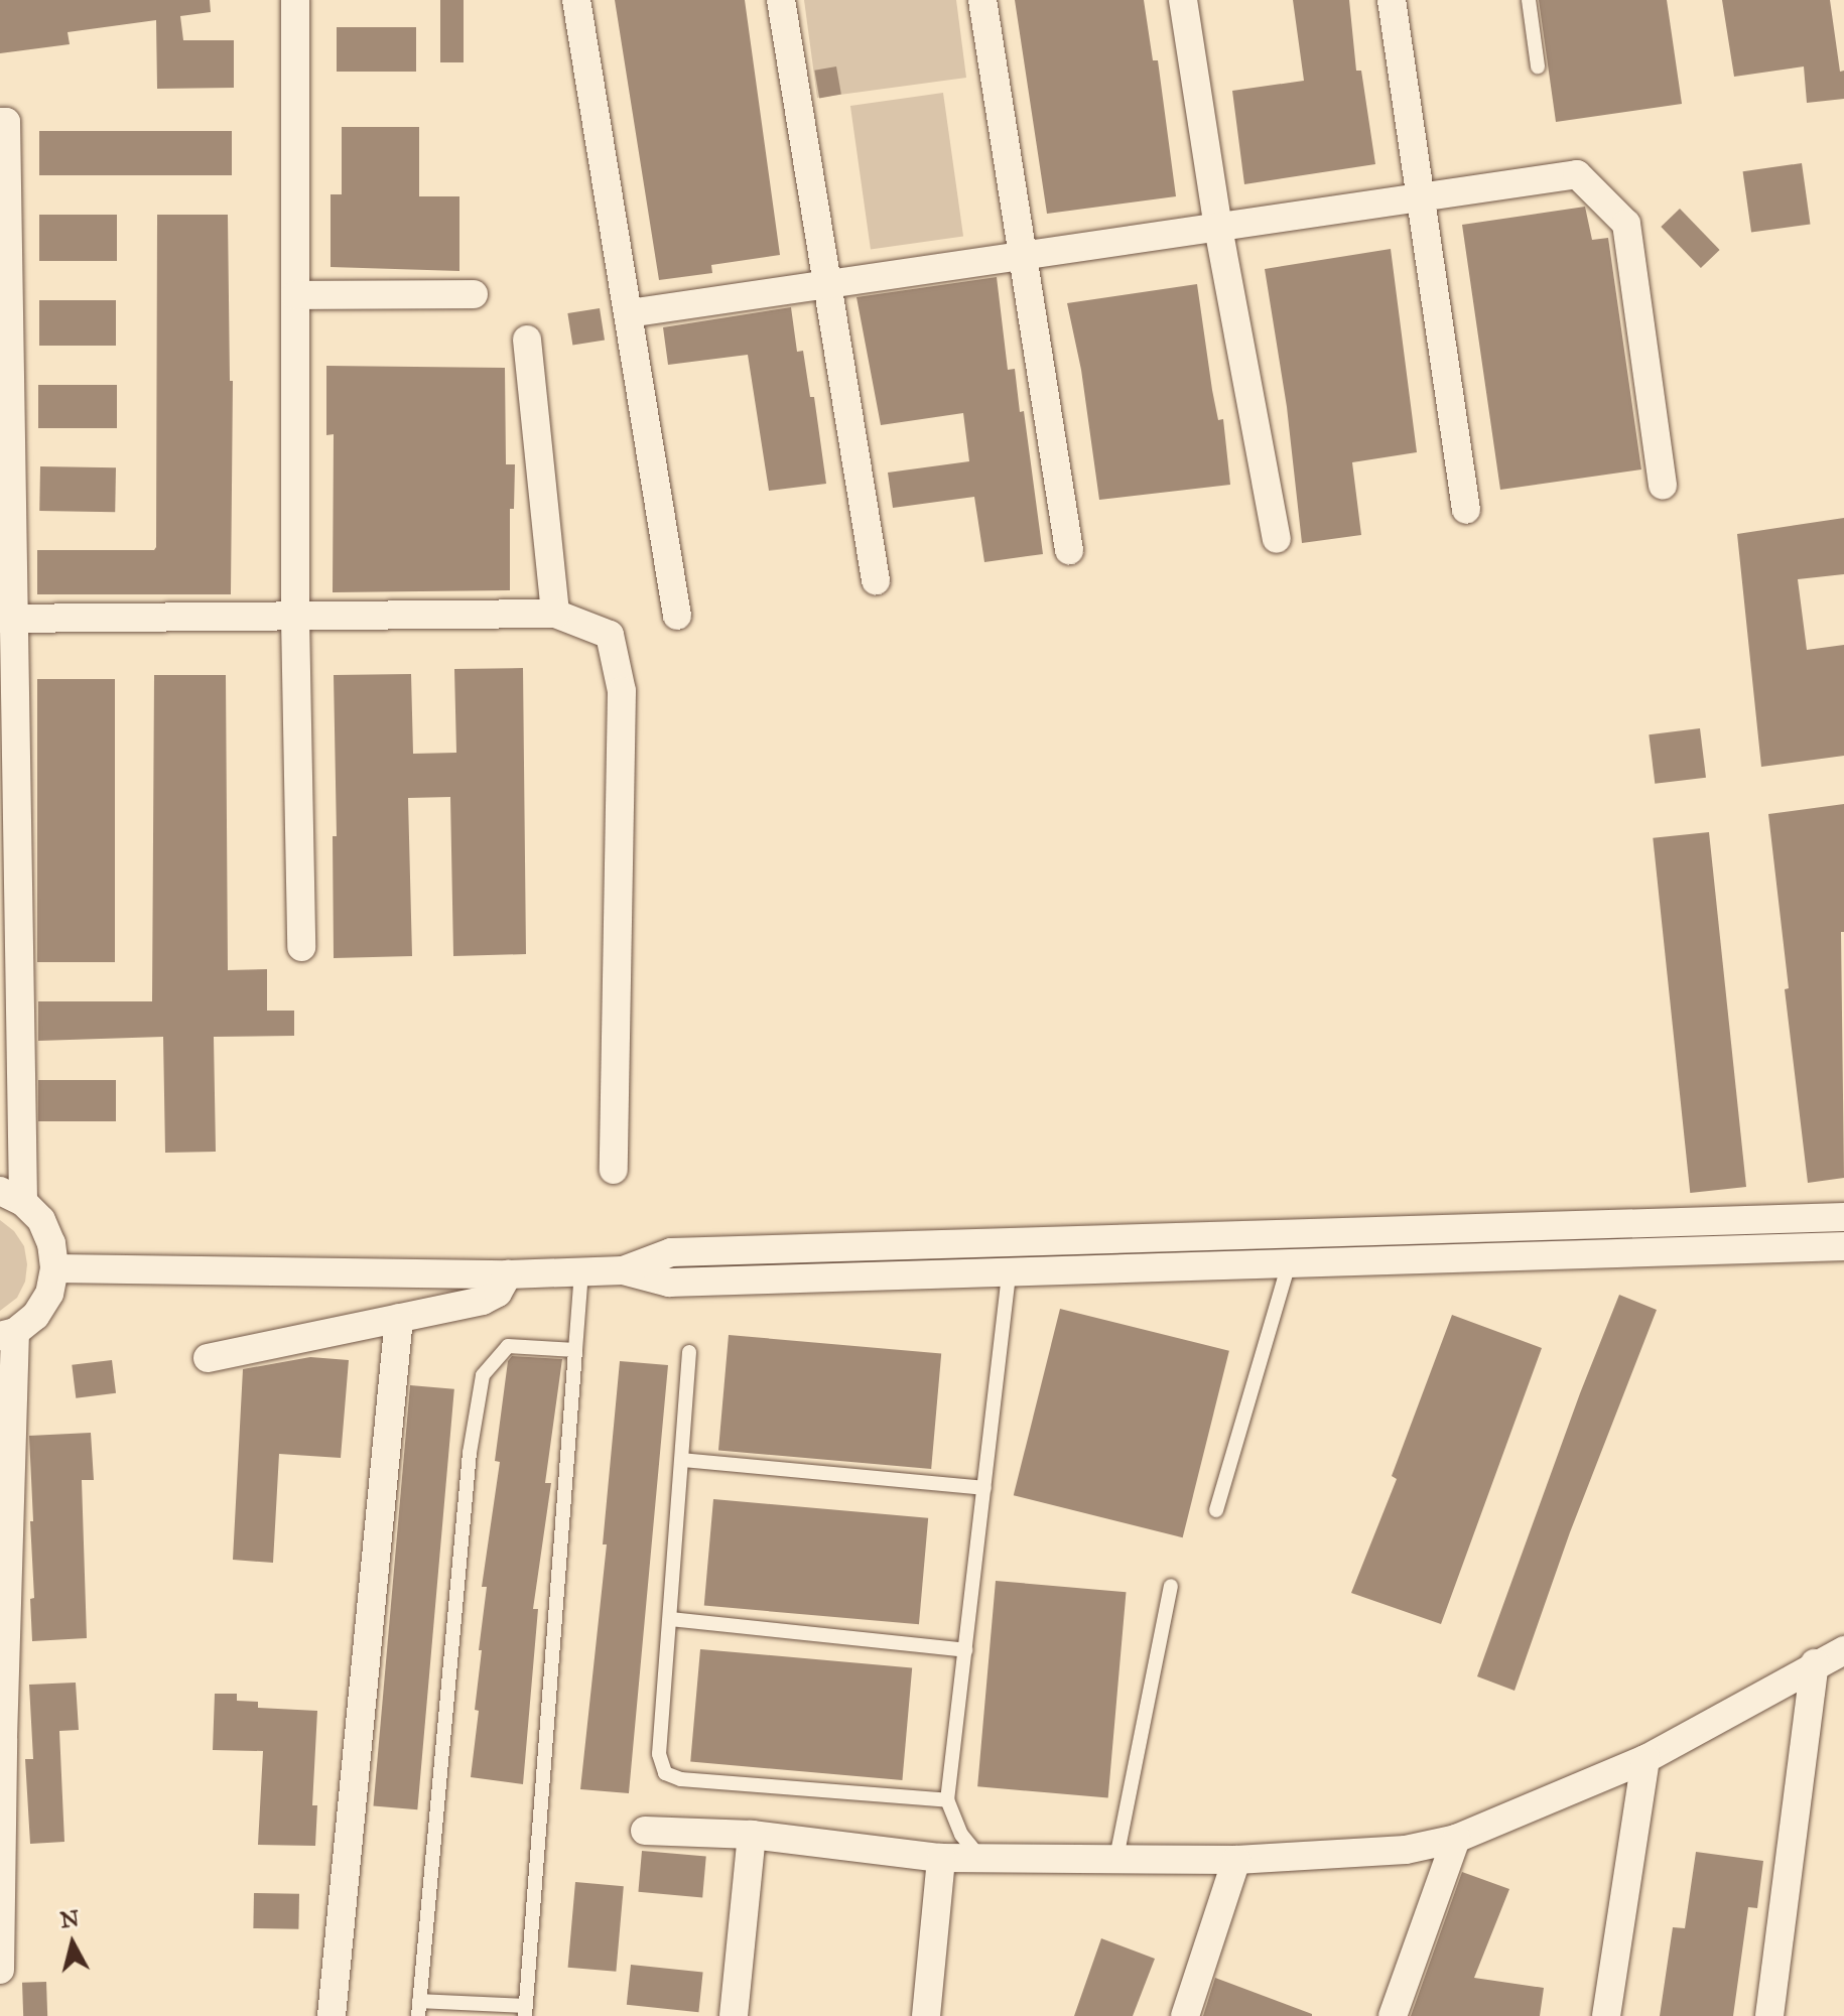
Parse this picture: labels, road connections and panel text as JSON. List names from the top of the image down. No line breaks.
{"north":"top"}
